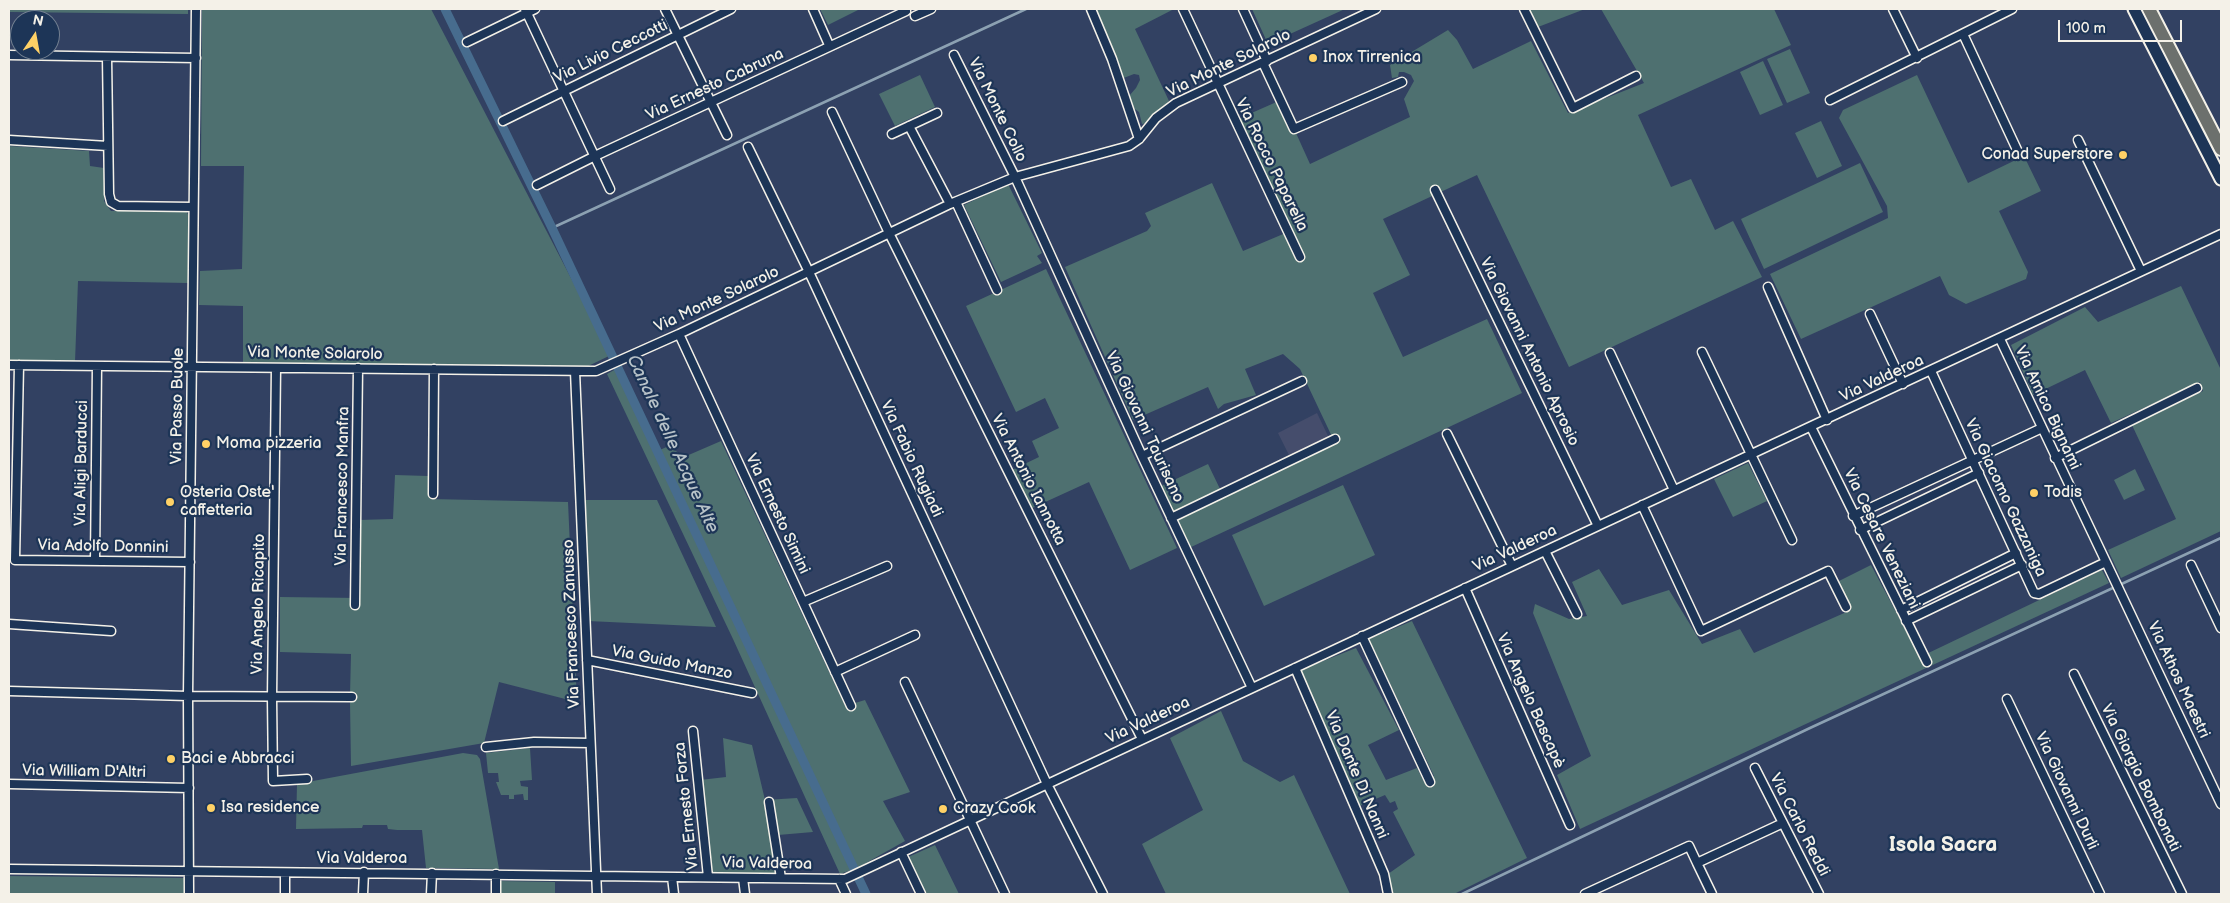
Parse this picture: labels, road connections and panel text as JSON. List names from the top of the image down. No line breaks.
{"streets":{"street":["Via Livio Ceccotti","Via Monte Solarolo","Via Ernesto Cabruna","Via Monte Collo","Via Rocco Paparella","Via Giovanni Antonio Aprosio","Via Valderoa","Via Passo Buole","Via Amico Bignami","Via Giovanni Taurisano","Via Fabio Rugiadi","Via Aligi Barducci","Via Antonio Iannotta","Via Francesco Manfra","Via Giacomo Gazzaniga","Via Ernesto Simini","Via Cesare Veneziani","Via Adolfo Donnini","Via Angelo Ricapito","Via Francesco Zanusso","Via Guido Manzo","Via Athos Maestri","Via Angelo Bascapè","Via William D'Altri","Via Dante Di Nanni","Via Giorgio Bombonati","Via Giovanni Durli","Via Ernesto Forza","Via Carlo Reddi"]},"crossings":[["Via Monte Solarolo","Via Monte Collo"],["Via Monte Solarolo","Via Rocco Paparella"],["Via Monte Solarolo","Via Passo Buole"],["Via Monte Solarolo","Via Giovanni Taurisano"],["Via Monte Solarolo","Via Fabio Rugiadi"],["Via Monte Solarolo","Via Aligi Barducci"],["Via Monte Solarolo","Via Antonio Iannotta"],["Via Monte Solarolo","Via Francesco Manfra"],["Via Monte Solarolo","Via Ernesto Simini"],["Via Monte Solarolo","Via Angelo Ricapito"],["Via Monte Solarolo","Via Francesco Zanusso"],["Via Monte Collo","Via Giovanni Taurisano"],["Via Giovanni Antonio Aprosio","Via Valderoa"],["Via Valderoa","Via Passo Buole"],["Via Valderoa","Via Amico Bignami"],["Via Valderoa","Via Giovanni Taurisano"],["Via Valderoa","Via Fabio Rugiadi"],["Via Valderoa","Via Antonio Iannotta"],["Via Valderoa","Via Giacomo Gazzaniga"],["Via Valderoa","Via Cesare Veneziani"],["Via Valderoa","Via Francesco Zanusso"],["Via Valderoa","Via Angelo Bascapè"],["Via Valderoa","Via Dante Di Nanni"],["Via Valderoa","Via Ernesto Forza"],["Via Passo Buole","Via Adolfo Donnini"],["Via Passo Buole","Via William D'Altri"],["Via Amico Bignami","Via Giacomo Gazzaniga"],["Via Amico Bignami","Via Athos Maestri"],["Via Aligi Barducci","Via Adolfo Donnini"],["Via Francesco Zanusso","Via Guido Manzo"]],"districts":["Isola Sacra"],"water":["Canale delle Acque Alte"],"places":["Inox Tirrenica","Conad Superstore","Moma pizzeria","Todis","Osteria Oste' caffetteria","Baci e Abbracci","Isa residence","Crazy Cook"],"scale_bar":"100 m","north":"top"}
